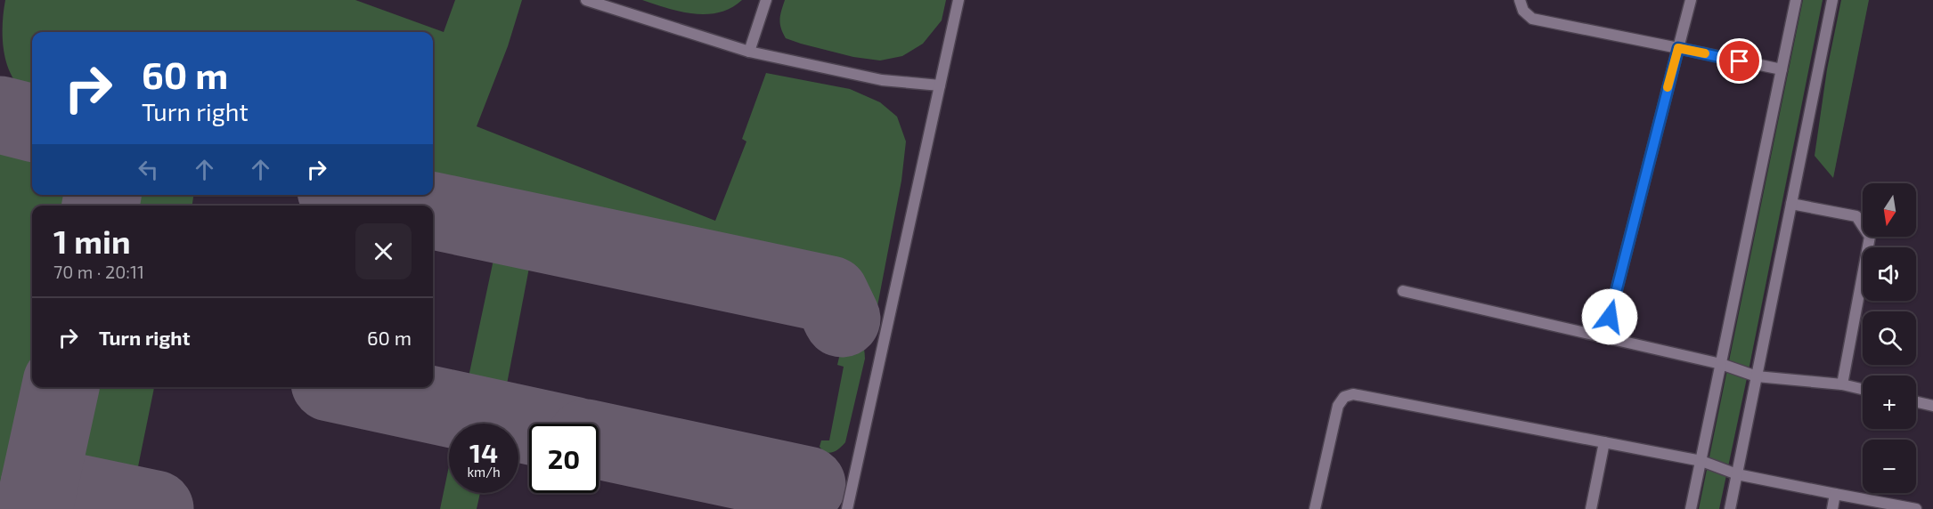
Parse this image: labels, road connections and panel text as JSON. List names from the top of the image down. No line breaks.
{"north":"bottom","page":{"turn":["60 m","Turn right"],"map_buttons":["+","−"],"heading":["1 min","70 m · 20:11"],"list":[{"name":"Turn right","value":"60 m"}],"speed":"14 km/h","limit":"20"}}
